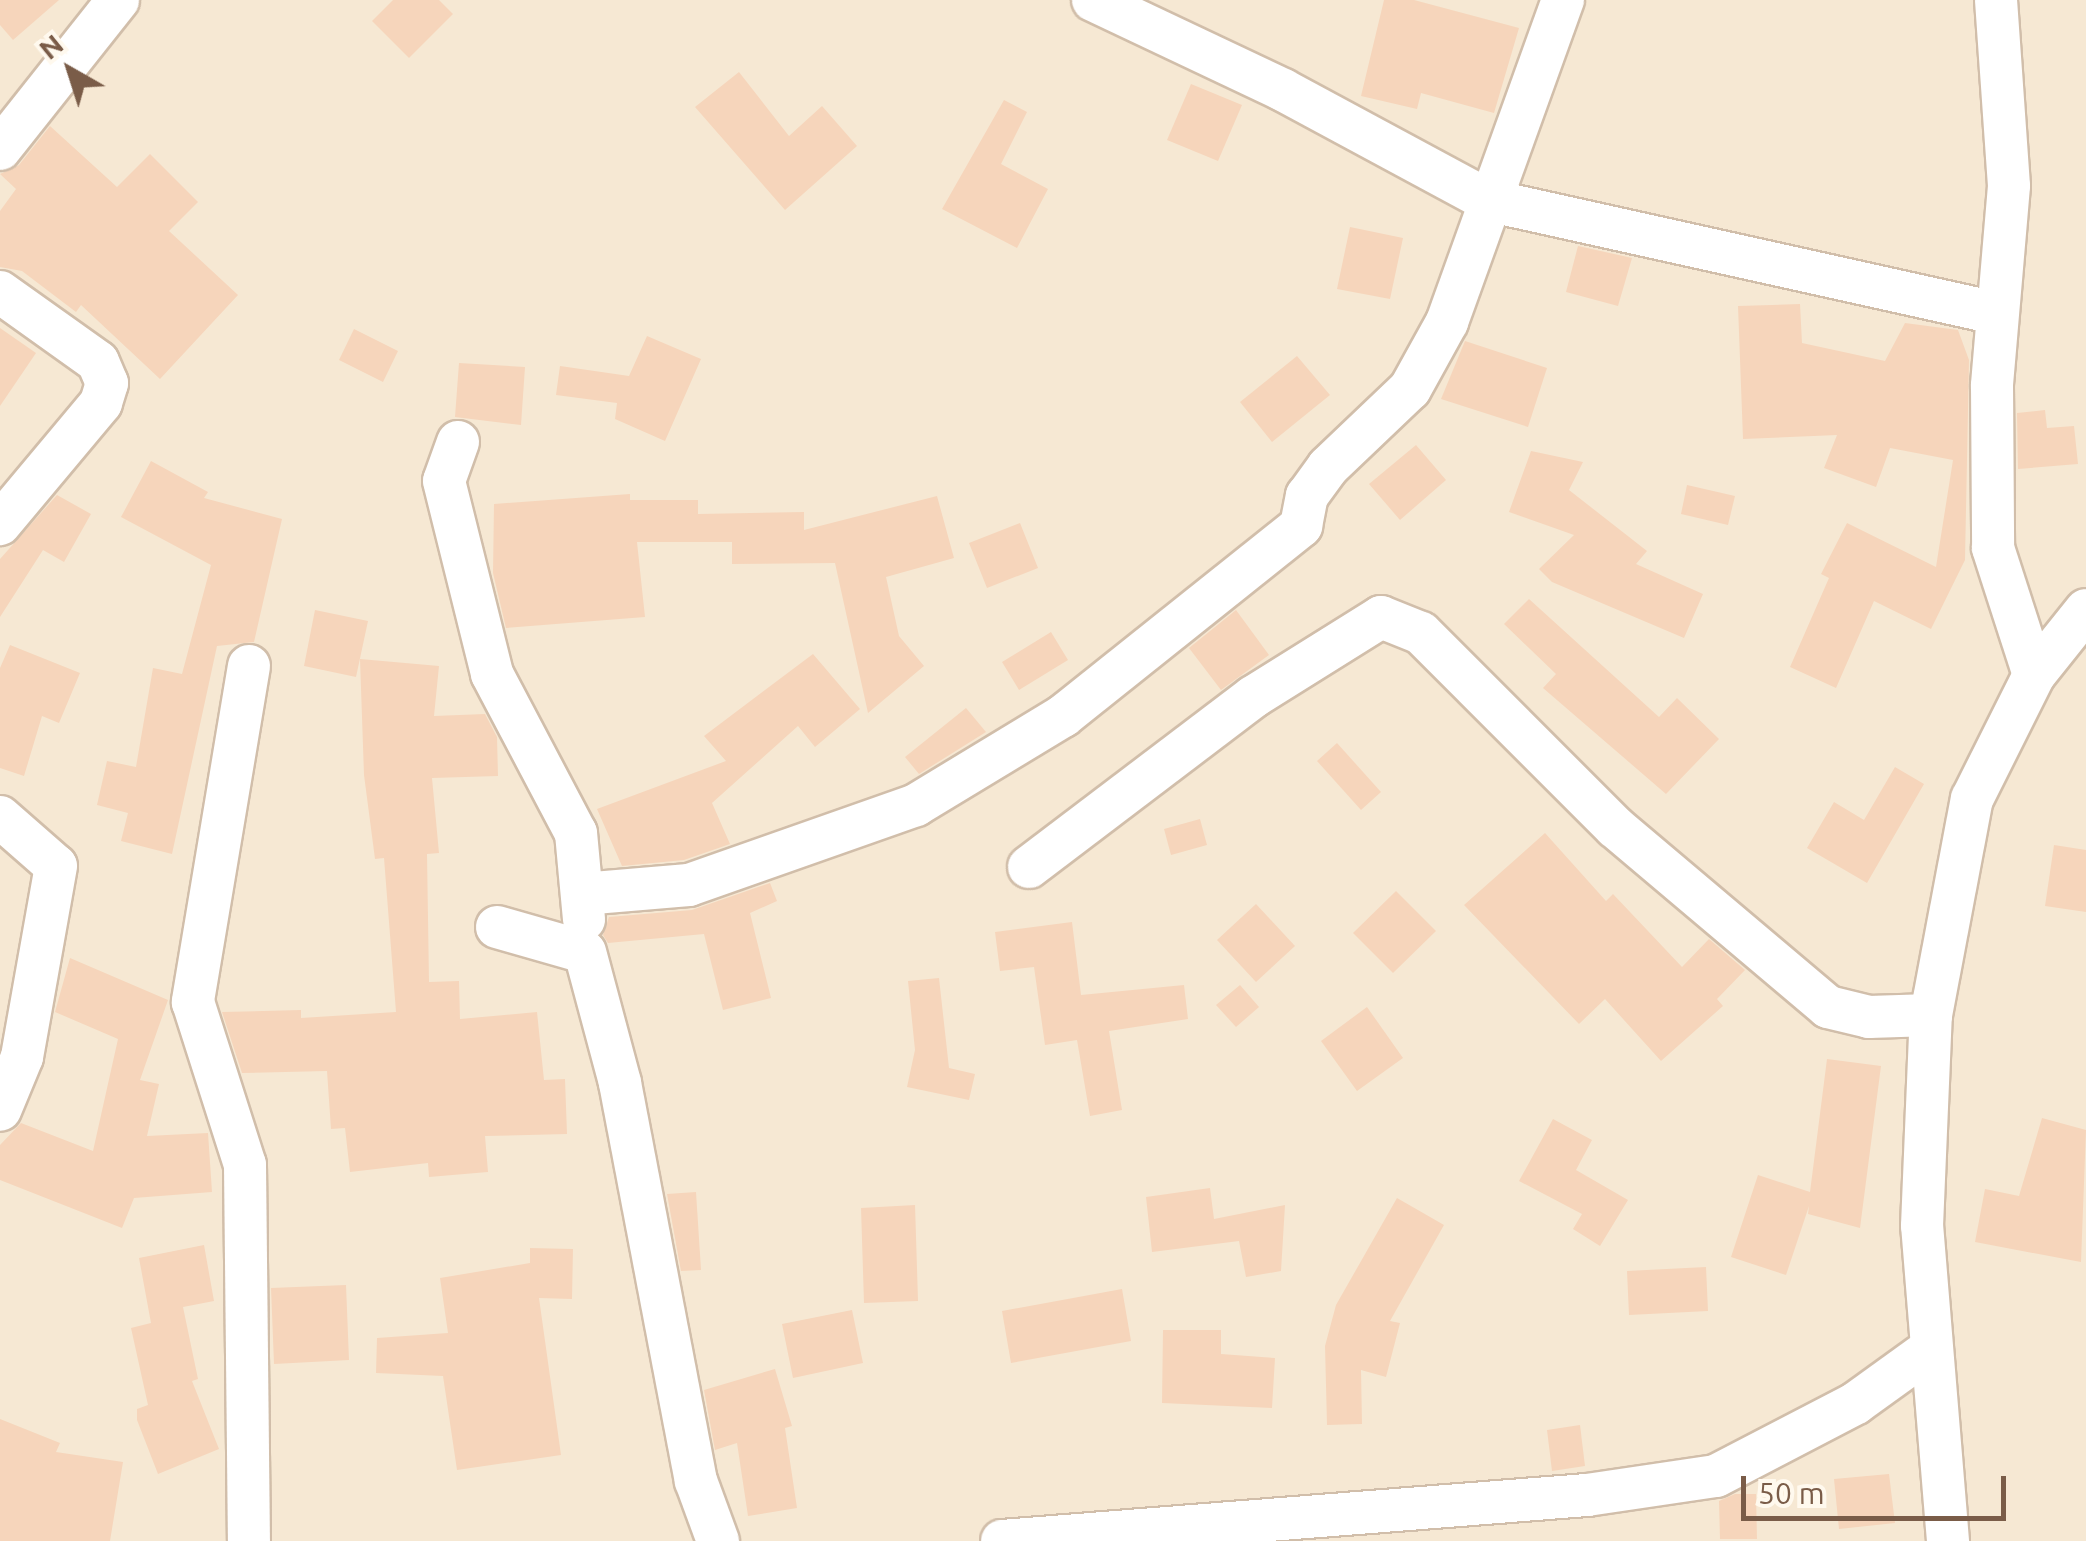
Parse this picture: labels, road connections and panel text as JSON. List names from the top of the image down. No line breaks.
{"scale_bar":"50 m","north":"top left"}
